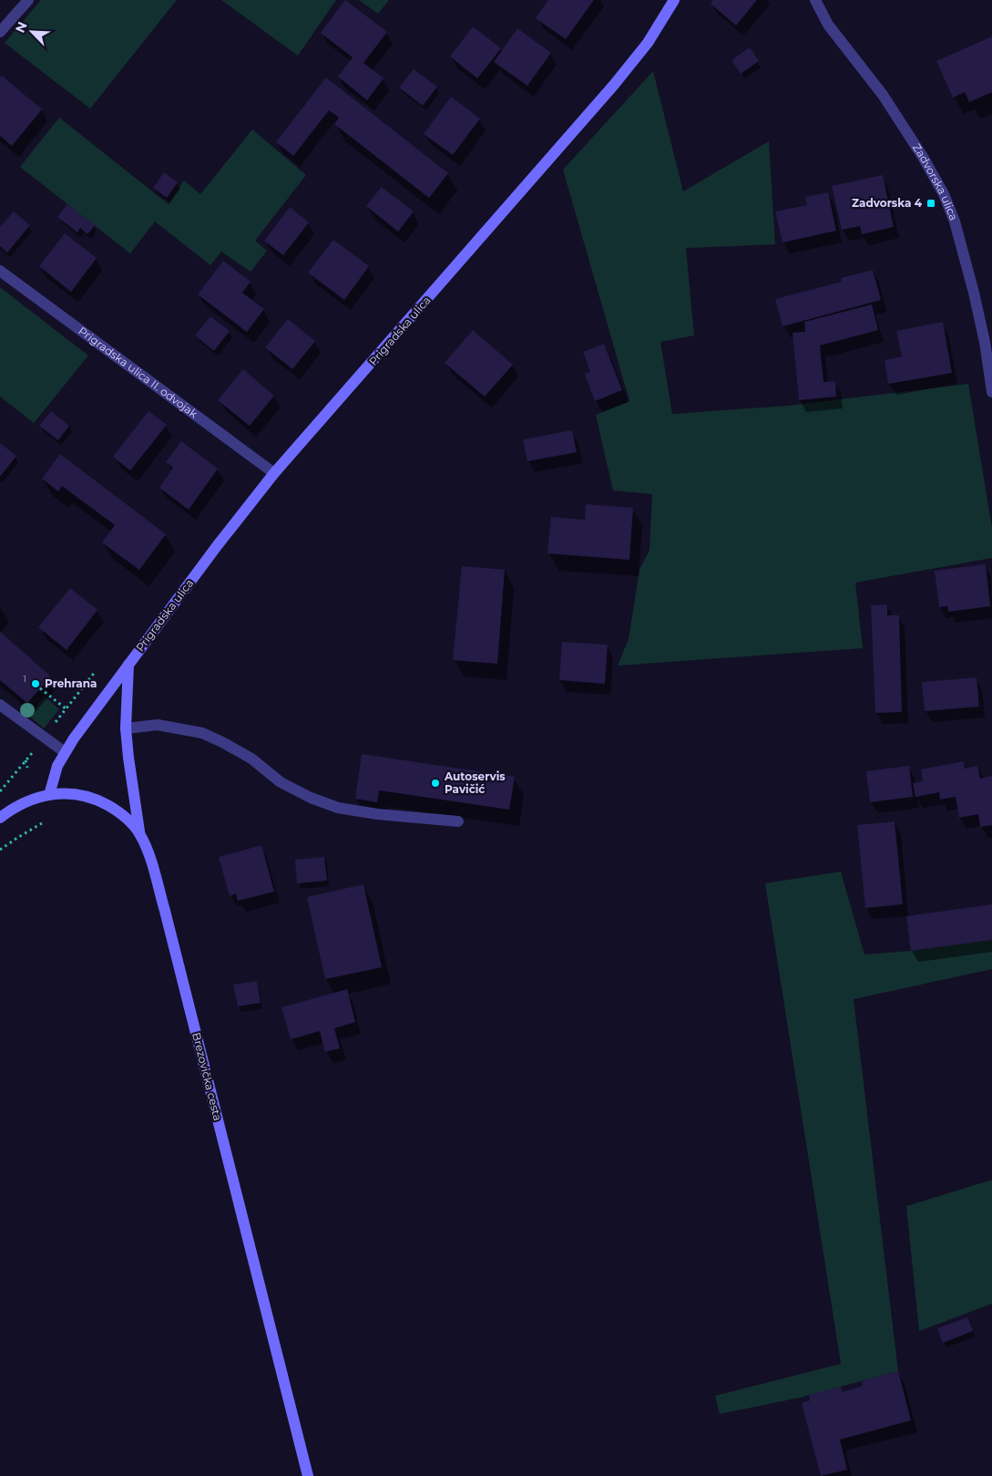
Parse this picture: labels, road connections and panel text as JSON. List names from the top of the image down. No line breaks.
{"streets":{"main road":["Prigradska ulica","Brezovička cesta"],"street":["Zadvorska ulica","Prigradska ulica II. odvojak"]},"crossings":[["Prigradska ulica","Prigradska ulica II. odvojak"],["Prigradska ulica","Brezovička cesta"]],"places":{"transit":["Zadvorska 4"],"other":["Prehrana","Autoservis Pavičić"]},"house_numbers":["1"],"north":"top left"}
